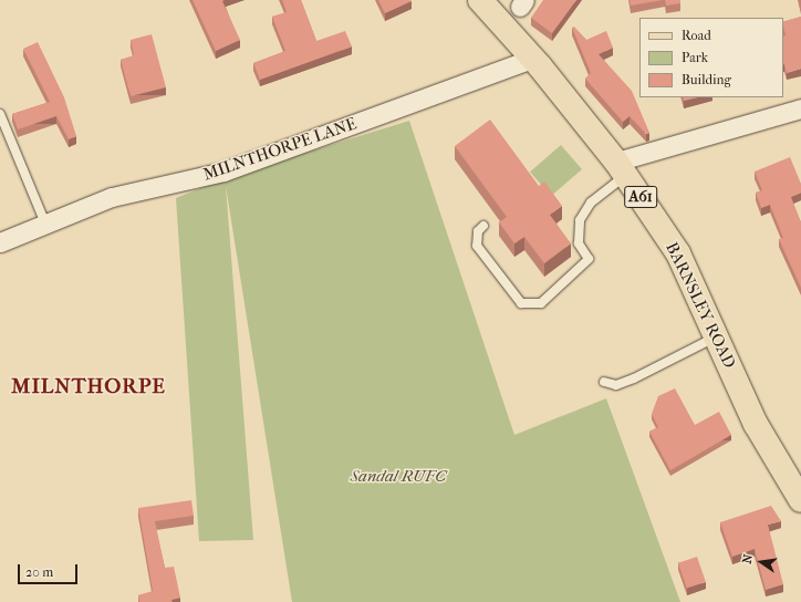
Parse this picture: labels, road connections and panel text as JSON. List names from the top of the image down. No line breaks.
{"streets":{"main road":["A61","BARNSLEY ROAD"],"street":["MILNTHORPE LANE"]},"crossings":[["MILNTHORPE LANE","BARNSLEY ROAD"],["A61","BARNSLEY ROAD"]],"districts":["MILNTHORPE"],"parks":["Sandal RUFC"],"legend":["Road","Park","Building"],"scale_bar":"20 m","north":"left"}
